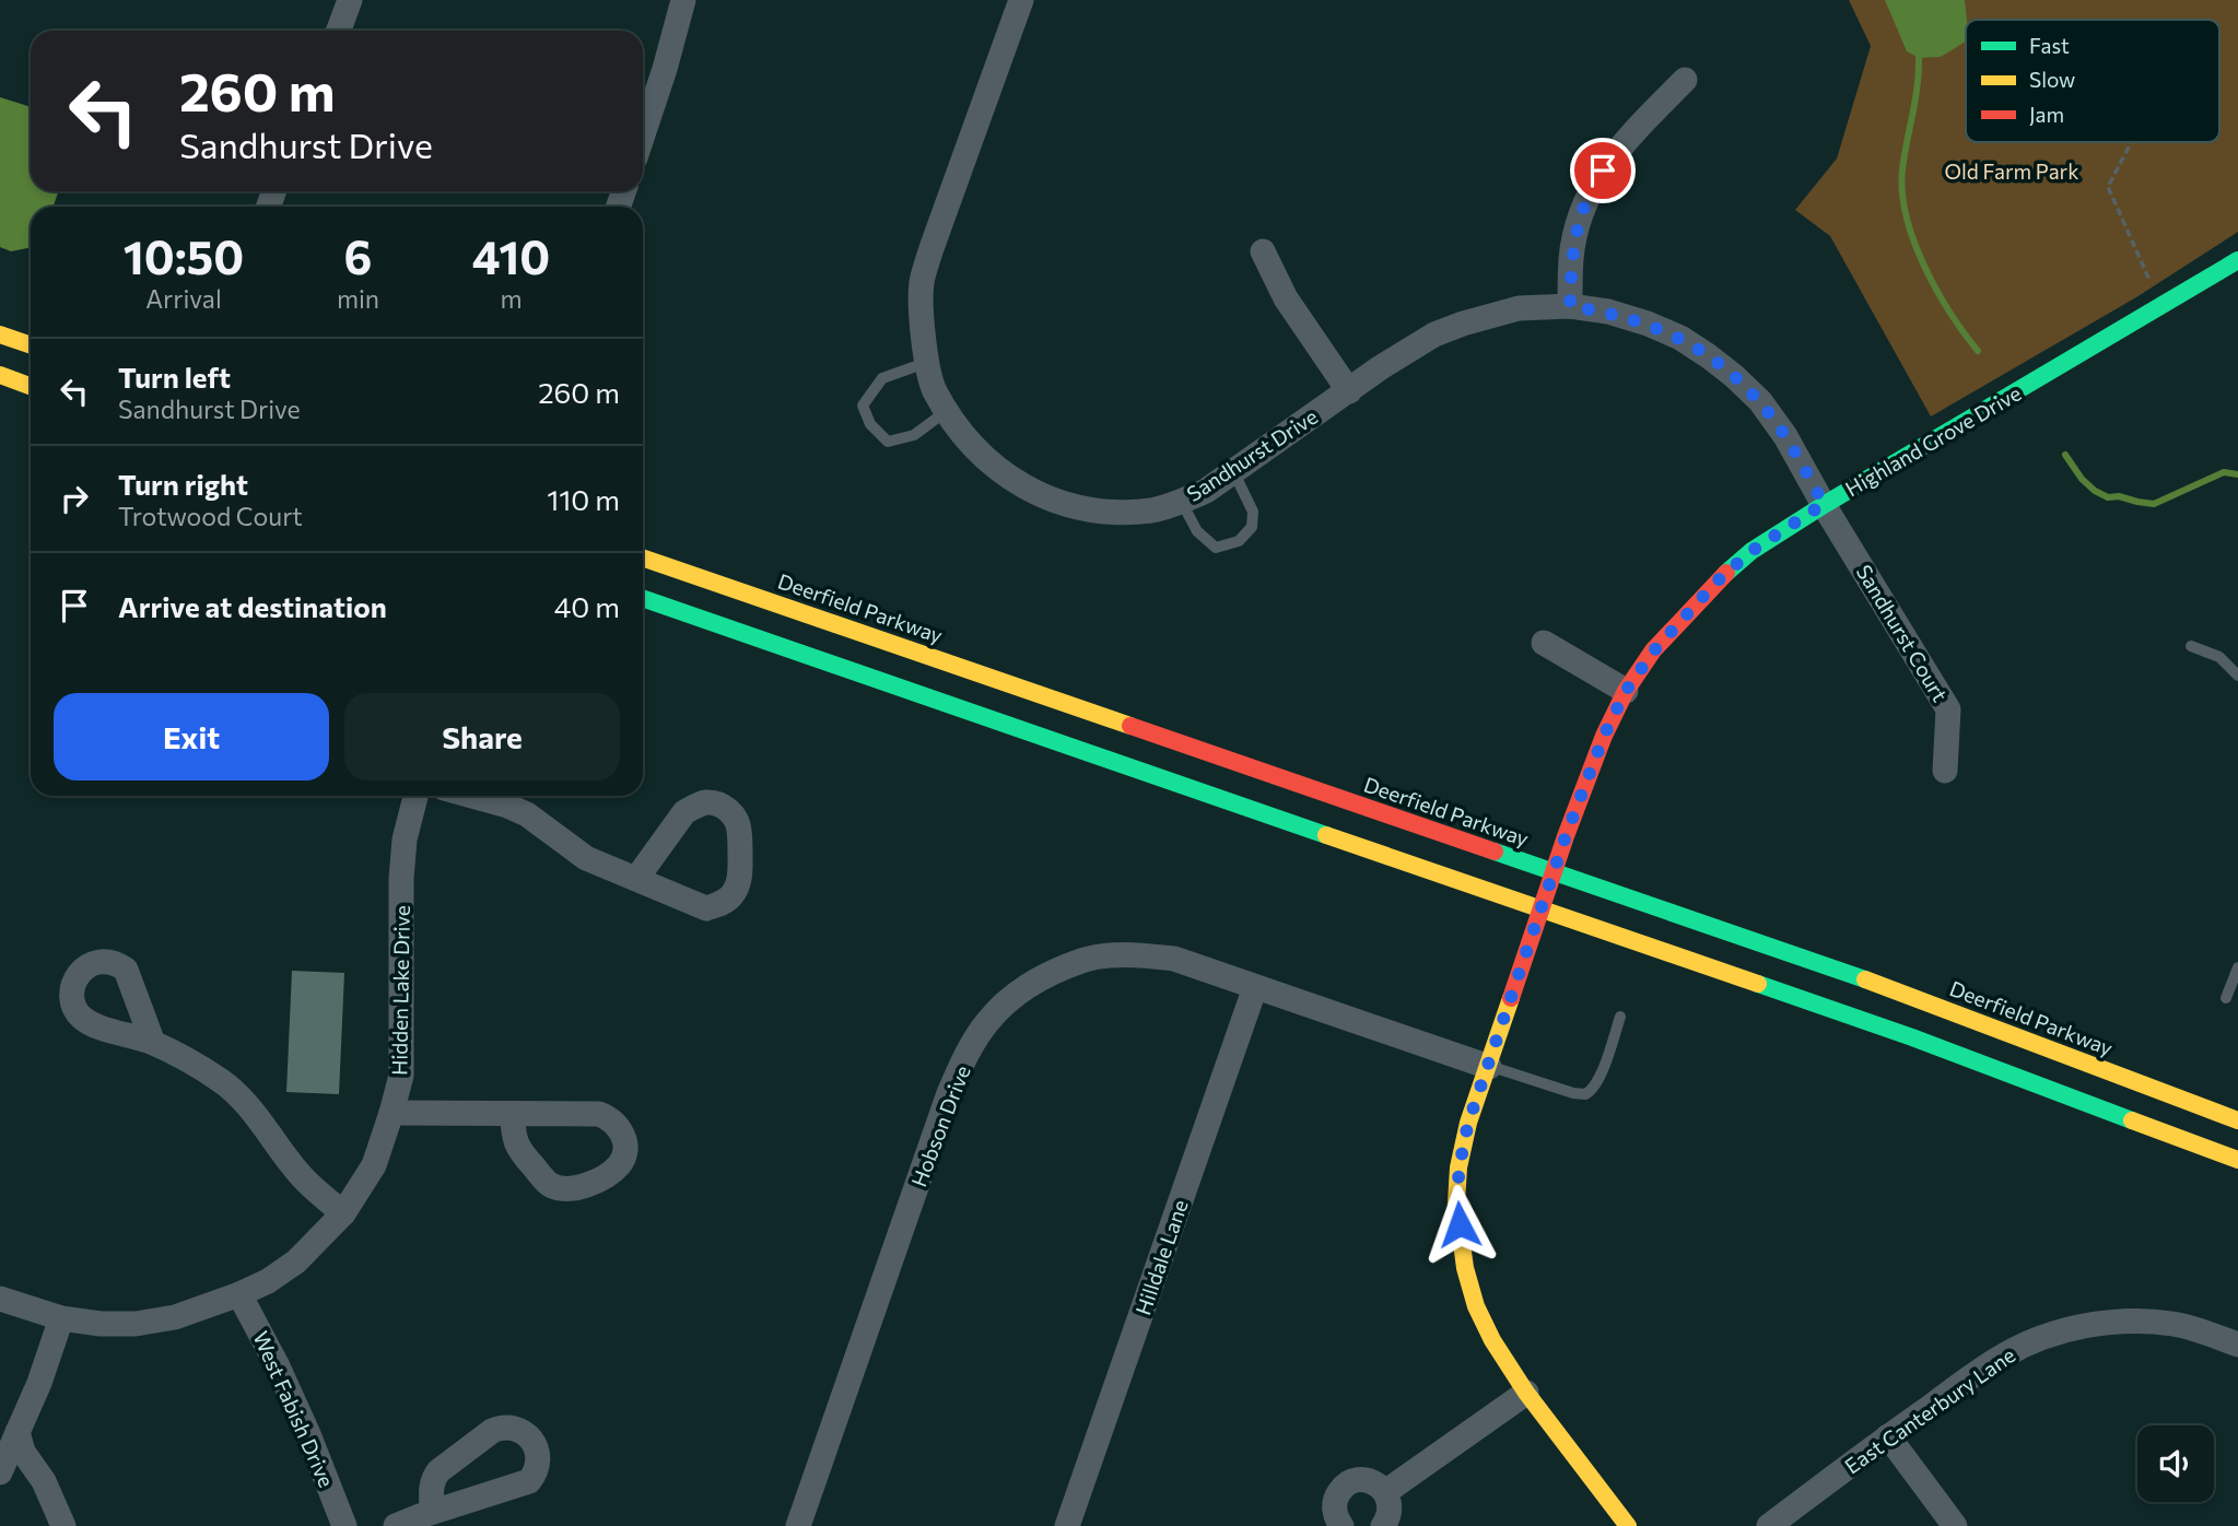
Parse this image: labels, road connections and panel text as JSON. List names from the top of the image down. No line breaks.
{"streets":{"main road":["Highland Grove Drive","Deerfield Parkway"],"street":["Sandhurst Drive","Sandhurst Court","Hidden Lake Drive","Hobson Drive","Hilldale Lane","West Fabish Drive","East Canterbury Lane"]},"crossings":[["Highland Grove Drive","Sandhurst Drive"],["Highland Grove Drive","Deerfield Parkway"],["Highland Grove Drive","Sandhurst Court"],["Highland Grove Drive","Hobson Drive"],["Sandhurst Drive","Sandhurst Court"],["Hidden Lake Drive","West Fabish Drive"],["Hobson Drive","Hilldale Lane"]],"parks":["Old Farm Park"],"legend":["Fast","Slow","Jam"],"page":{"turn":["260 m","Sandhurst Drive"],"eta":["10:50","Arrival","6","min","410","m"],"list":[{"name":"Turn left","note":"Sandhurst Drive","value":"260 m"},{"name":"Turn right","note":"Trotwood Court","value":"110 m"},{"name":"Arrive at destination","value":"40 m"}],"buttons":["Exit","Share"]}}
